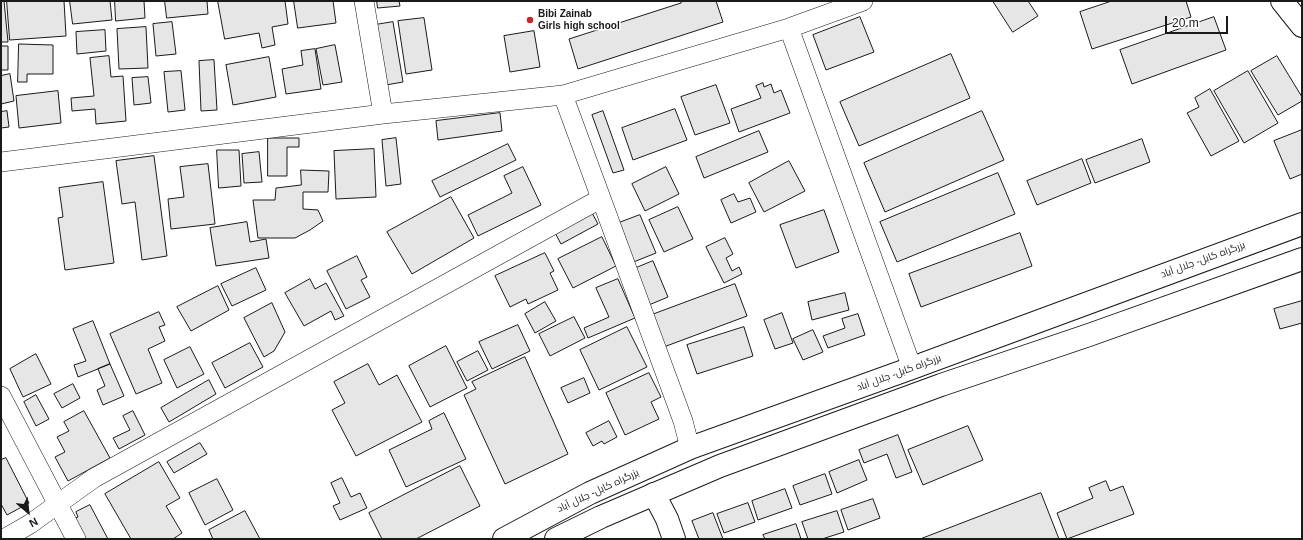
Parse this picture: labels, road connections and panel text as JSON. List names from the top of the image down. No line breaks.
{"streets":{"main road":["بزرگراه کابل- جلال آباد"]},"places":["Bibi Zainab Girls high school"],"scale_bar":"20 m","north":"bottom right"}
